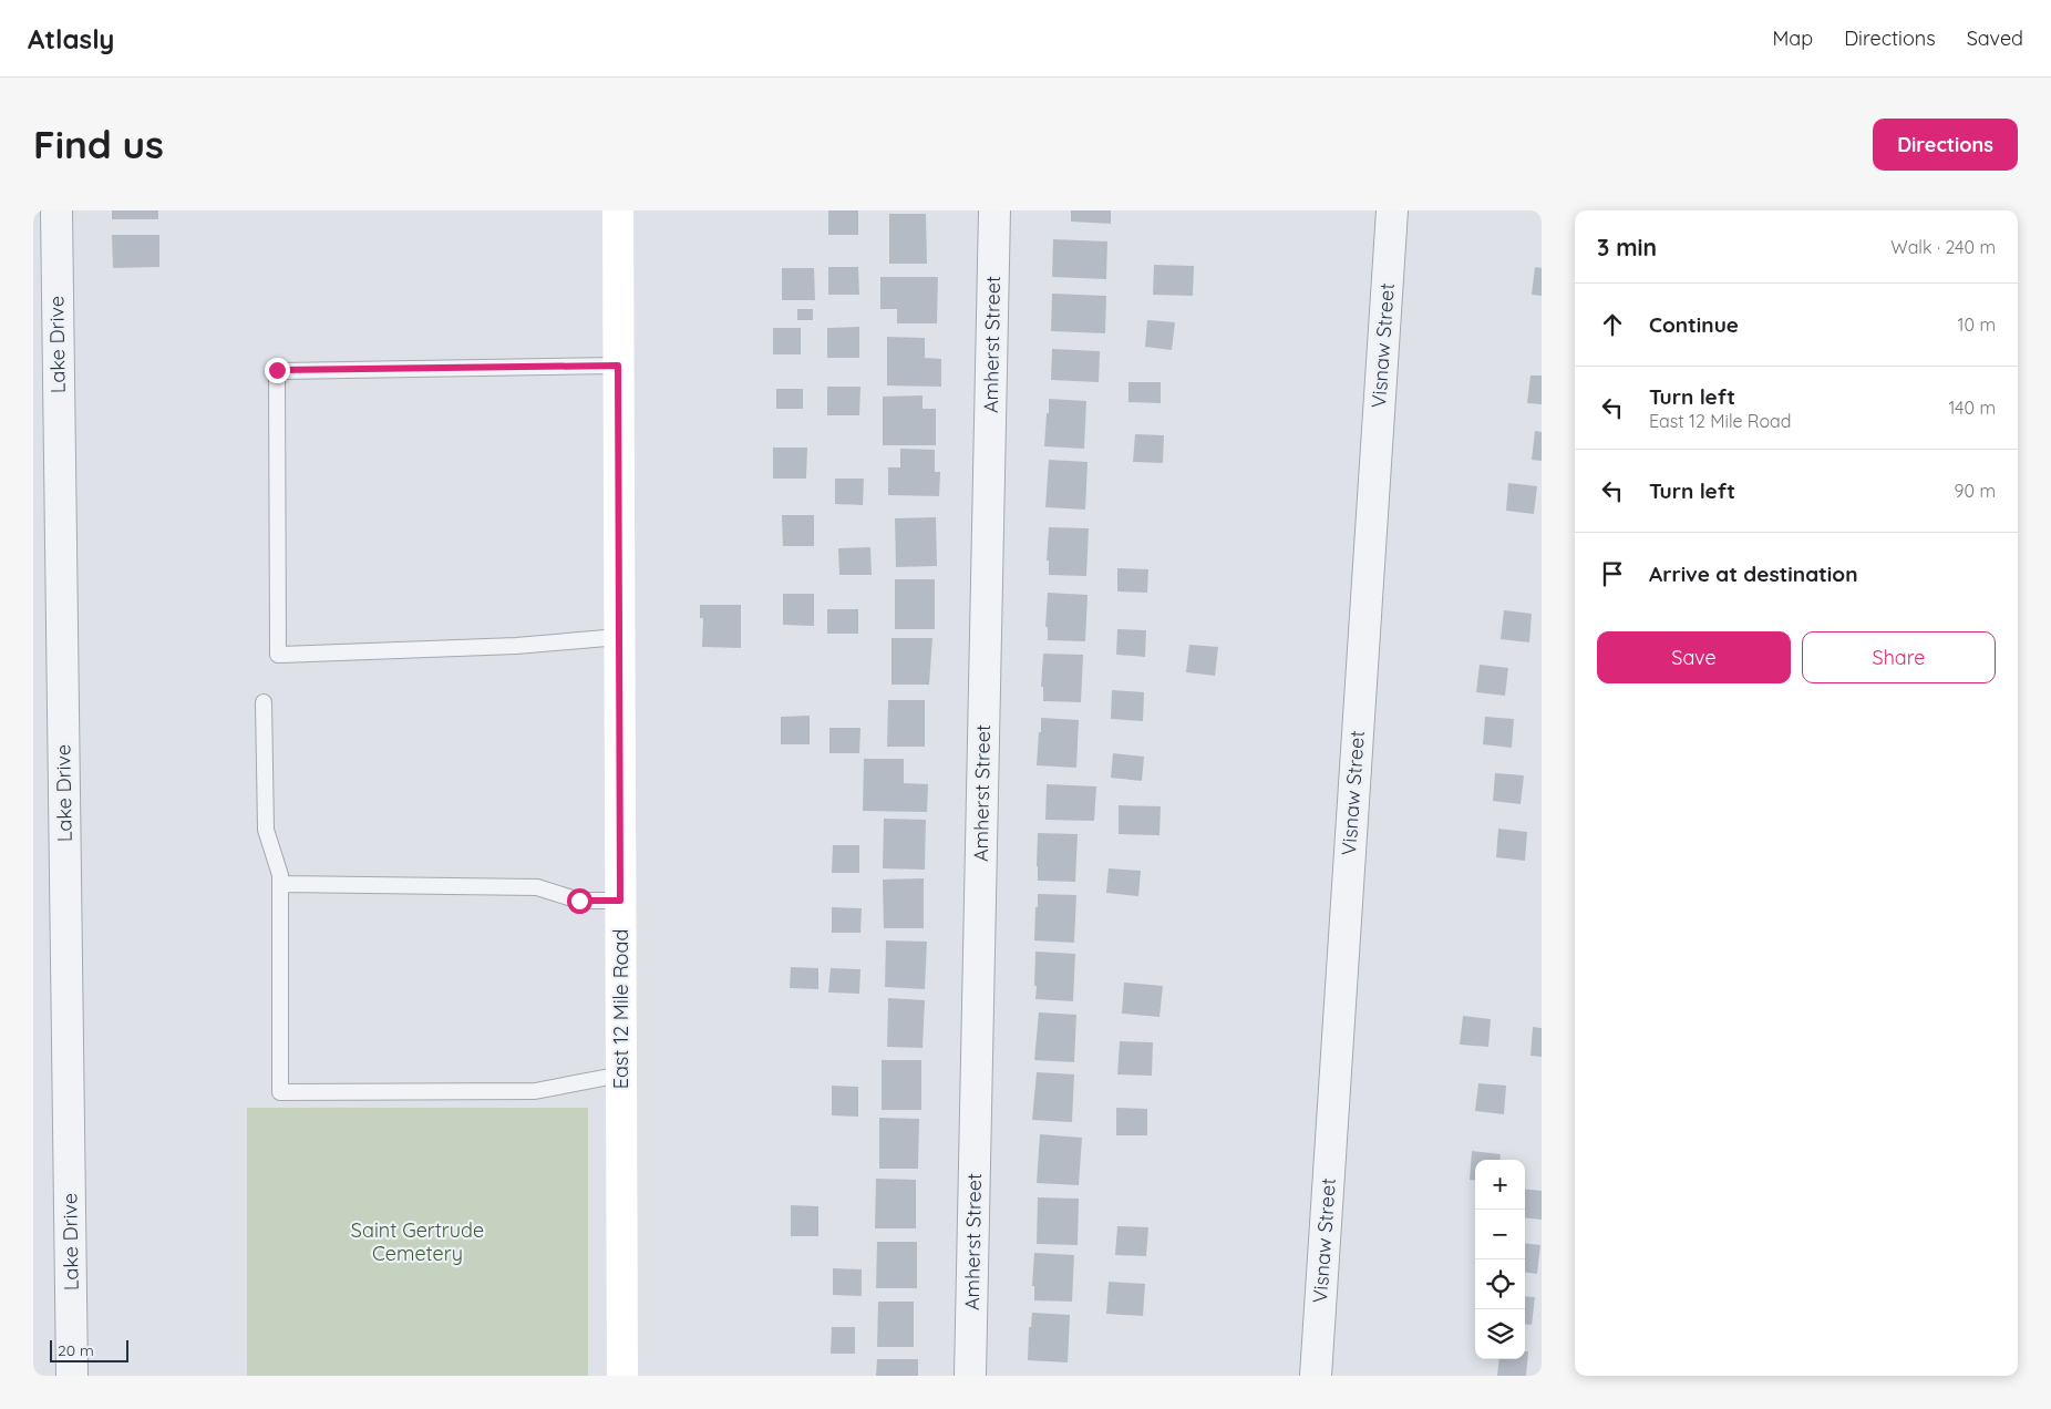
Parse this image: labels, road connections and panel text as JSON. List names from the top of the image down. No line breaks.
{"streets":{"main road":["East 12 Mile Road"],"street":["Lake Drive","Amherst Street","Visnaw Street"]},"parks":["Saint Gertrude Cemetery"],"scale_bar":"20 m","page":{"header":"Atlasly","nav":["Map","Directions","Saved"],"buttons":["Directions",["Save","Share"]],"title":"Find us","heading":["3 min","Walk · 240 m"],"list":[["Continue","10 m"],["Turn left","East 12 Mile Road","140 m"],["Turn left","90 m"],"Arrive at destination"],"map_buttons":["+","−"],"scale":"20 m"}}
